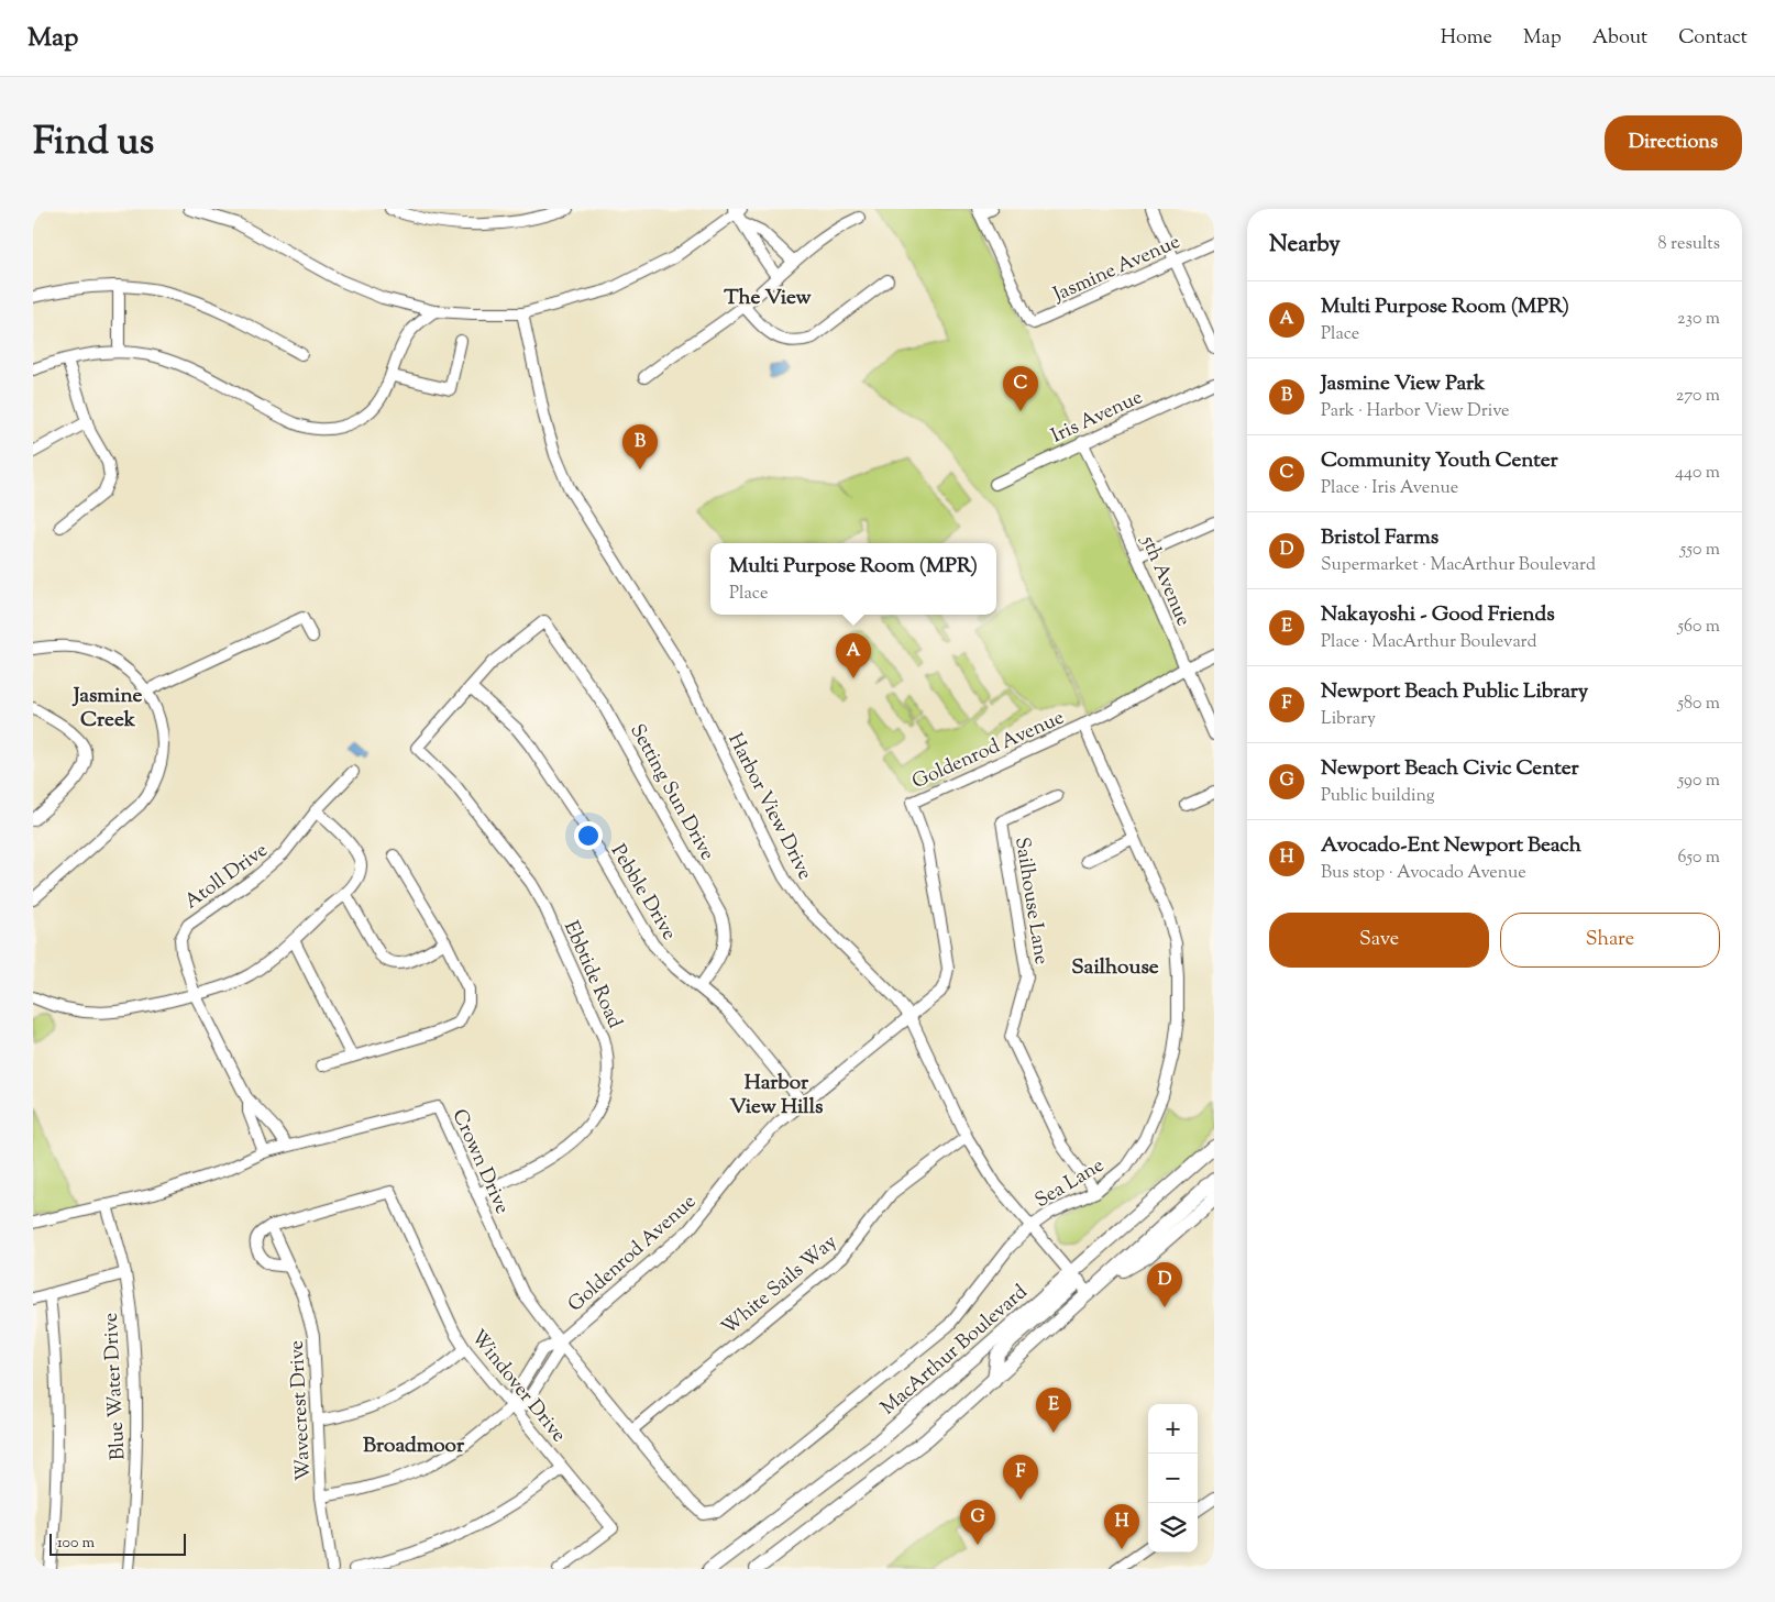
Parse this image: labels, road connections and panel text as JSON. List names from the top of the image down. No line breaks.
{"streets":{"main road":["MacArthur Boulevard"],"street":["Jasmine Avenue","Iris Avenue","5th Avenue","Goldenrod Avenue","Setting Sun Drive","Harbor View Drive","Atoll Drive","Pebble Drive","Sailhouse Lane","Ebbtide Road","Crown Drive","Sea Lane","White Sails Way","Windover Drive","Blue Water Drive","Wavecrest Drive"]},"crossings":[["Iris Avenue","5th Avenue"],["5th Avenue","Goldenrod Avenue"],["Goldenrod Avenue","Harbor View Drive"],["Goldenrod Avenue","Pebble Drive"],["Goldenrod Avenue","Crown Drive"],["Goldenrod Avenue","Sea Lane"],["Goldenrod Avenue","Windover Drive"],["Goldenrod Avenue","Wavecrest Drive"],["Setting Sun Drive","Pebble Drive"],["Setting Sun Drive","Ebbtide Road"],["Harbor View Drive","Sea Lane"],["Harbor View Drive","White Sails Way"],["Harbor View Drive","MacArthur Boulevard"],["Pebble Drive","Ebbtide Road"],["Sailhouse Lane","Sea Lane"],["Ebbtide Road","Crown Drive"],["Crown Drive","Sea Lane"],["Crown Drive","White Sails Way"],["Crown Drive","Blue Water Drive"],["Windover Drive","Wavecrest Drive"]],"districts":["The View","Jasmine Creek","Sailhouse","Harbor View Hills","Broadmoor"],"scale_bar":"100 m","page":{"header":"Map","nav":["Home","Map","About","Contact"],"title":"Find us","buttons":["Directions",["Save","Share"]],"heading":["Nearby","8 results"],"list":[{"mark":"A","name":"Multi Purpose Room (MPR)","note":"Place","value":"230 m"},{"mark":"B","name":"Jasmine View Park","note":"Park · Harbor View Drive","value":"270 m"},{"mark":"C","name":"Community Youth Center","note":"Place · Iris Avenue","value":"440 m"},{"mark":"D","name":"Bristol Farms","note":"Supermarket · MacArthur Boulevard","value":"550 m"},{"mark":"E","name":"Nakayoshi - Good Friends","note":"Place · MacArthur Boulevard","value":"560 m"},{"mark":"F","name":"Newport Beach Public Library","note":"Library","value":"580 m"},{"mark":"G","name":"Newport Beach Civic Center","note":"Public building","value":"590 m"},{"mark":"H","name":"Avocado-Ent Newport Beach","note":"Bus stop · Avocado Avenue","value":"650 m"}],"pins":["C","B","A","D","E","F","G","H"],"popup":["Multi Purpose Room (MPR)","Place"],"map_buttons":["+","−"],"scale":"100 m"}}
